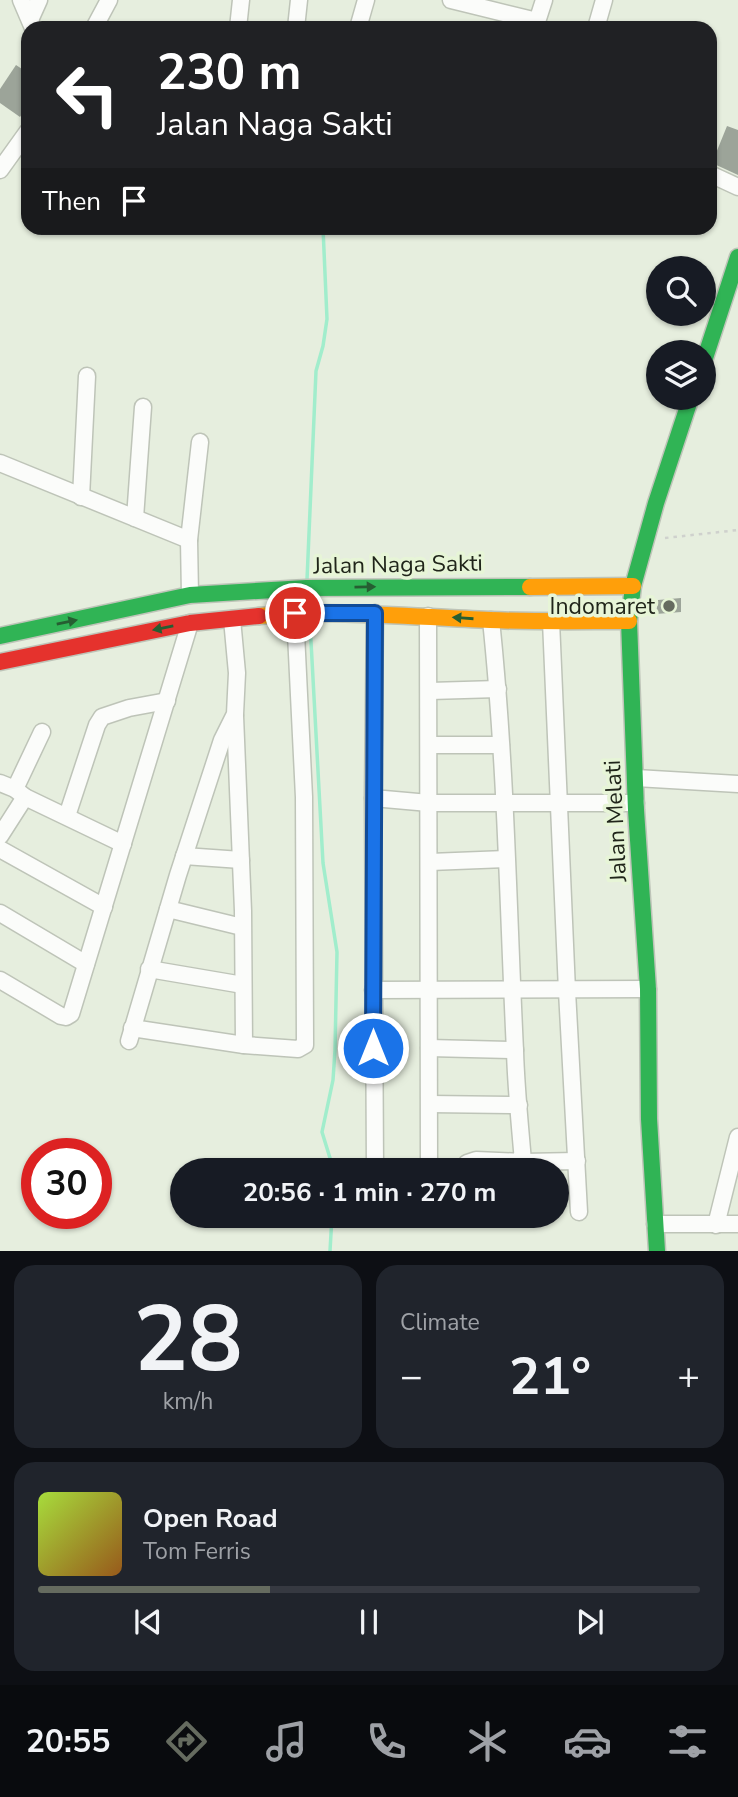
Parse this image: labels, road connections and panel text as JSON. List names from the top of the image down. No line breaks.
{"streets":{"main road":["Jalan Naga Sakti","Jalan Melati"]},"crossings":[["Jalan Naga Sakti","Jalan Melati"]],"places":["Indomaret"],"page":{"turn":["230 m","Jalan Naga Sakti"],"then":"Then","limit":"30","trip":"20:56 · 1 min · 270 m","tile":[["28","km/h"],"Climate"],"heat":["−","21°","+"],"song":["Open Road","Tom Ferris"],"tabs":"20:55"}}
